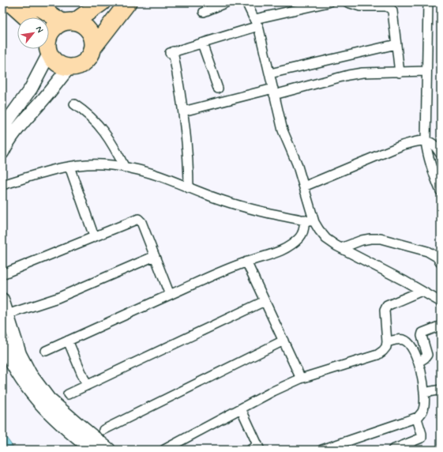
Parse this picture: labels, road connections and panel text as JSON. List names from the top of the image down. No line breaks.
{"north":"top right"}
